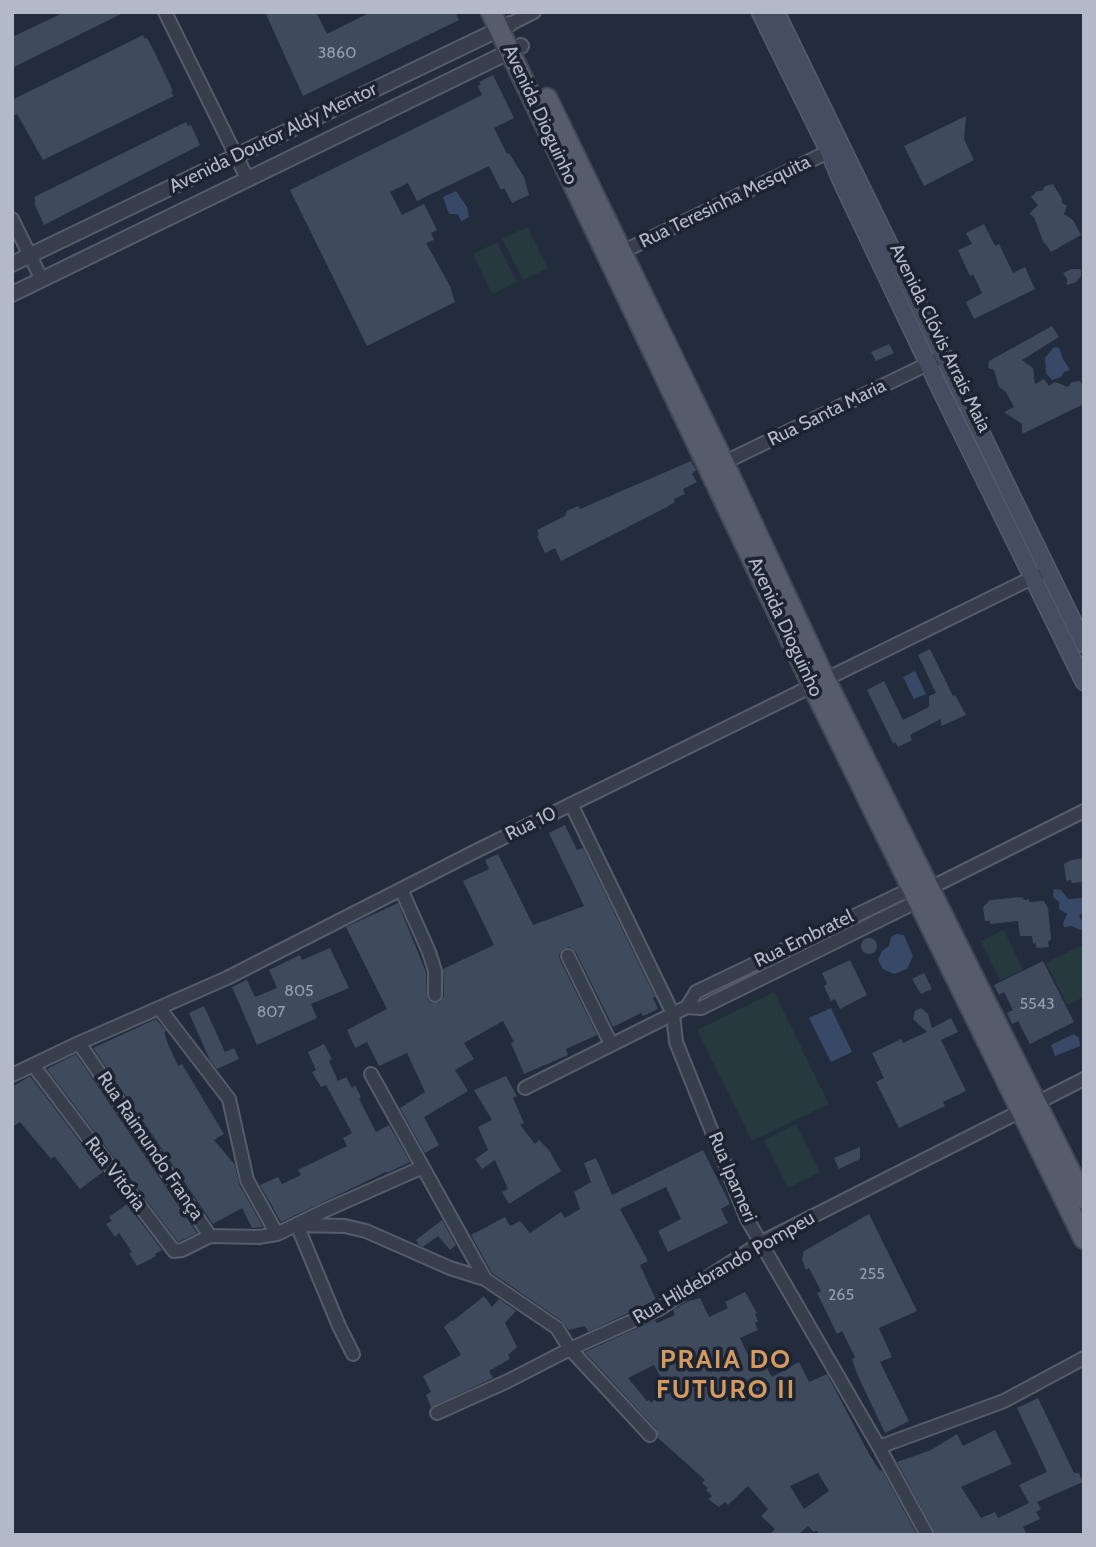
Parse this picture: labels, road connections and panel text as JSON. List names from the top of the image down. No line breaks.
{"streets":{"main road":["Avenida Dioguinho","Avenida Clóvis Arrais Maia"],"street":["Avenida Doutor Aldy Mentor","Rua Teresinha Mesquita","Rua Santa Maria","Rua 10","Rua Embratel","Rua Raimundo França","Rua Vitória","Rua Ipameri","Rua Hildebrando Pompeu"]},"crossings":[["Avenida Dioguinho","Avenida Doutor Aldy Mentor"],["Avenida Dioguinho","Rua Teresinha Mesquita"],["Avenida Dioguinho","Rua Santa Maria"],["Avenida Dioguinho","Rua 10"],["Avenida Dioguinho","Rua Embratel"],["Avenida Dioguinho","Rua Hildebrando Pompeu"],["Rua Teresinha Mesquita","Avenida Clóvis Arrais Maia"],["Avenida Clóvis Arrais Maia","Rua Santa Maria"],["Avenida Clóvis Arrais Maia","Rua 10"],["Rua 10","Rua Raimundo França"],["Rua 10","Rua Vitória"],["Rua 10","Rua Ipameri"],["Rua Embratel","Rua Ipameri"],["Rua Raimundo França","Rua Vitória"],["Rua Ipameri","Rua Hildebrando Pompeu"]],"districts":["PRAIA DO FUTURO II"],"house_numbers":["3860","805","5543","807","255","265"]}
